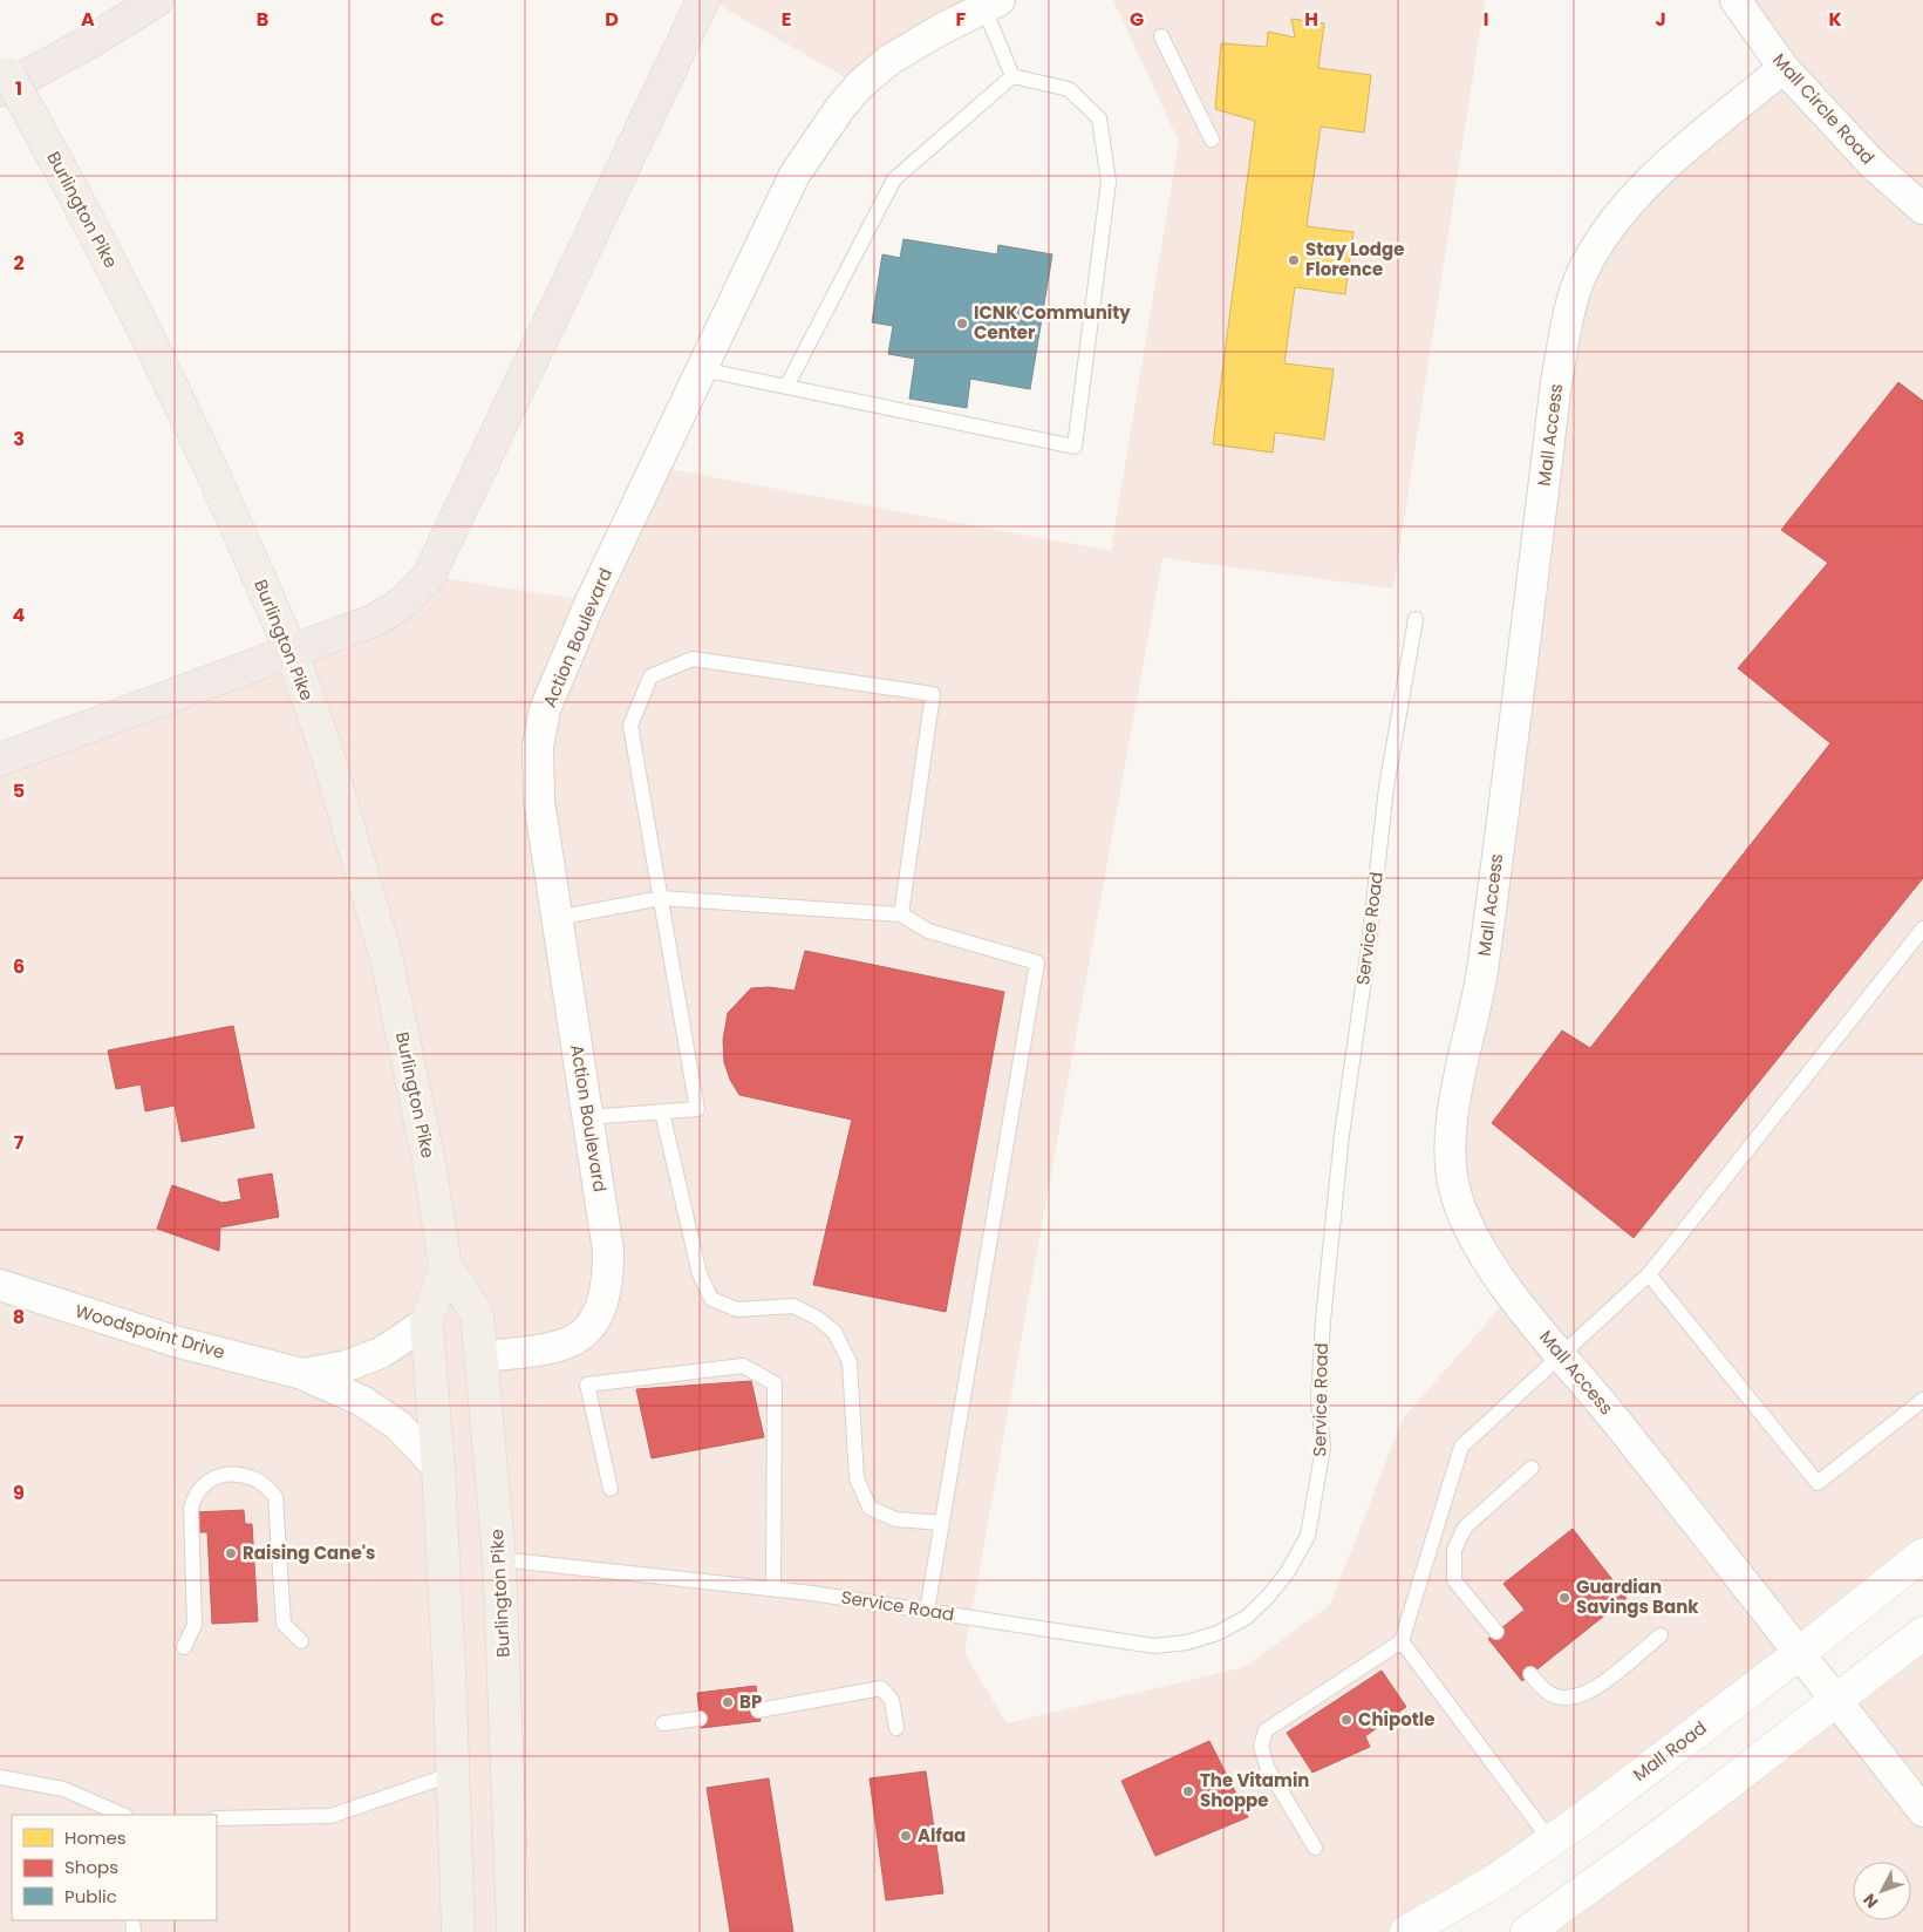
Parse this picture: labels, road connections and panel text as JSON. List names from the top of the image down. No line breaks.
{"streets":{"main road":["Burlington Pike","Mall Road"],"street":["Mall Circle Road","Mall Access","Action Boulevard","Woodspoint Drive"],"lane":["Service Road"]},"crossings":[["Mall Circle Road","Mall Access"],["Burlington Pike","Action Boulevard"],["Burlington Pike","Service Road"],["Burlington Pike","Woodspoint Drive"],["Mall Access","Mall Road"]],"places":["Stay Lodge Florence","ICNK Community Center","Raising Cane's","Guardian Savings Bank","BP","Chipotle","The Vitamin Shoppe","Alfaa"],"legend":["Homes","Shops","Public"],"north":"bottom left","grid":{"columns":["A","B","C","D","E","F","G","H","I","J","K"],"rows":["1","2","3","4","5","6","7","8","9"]}}
